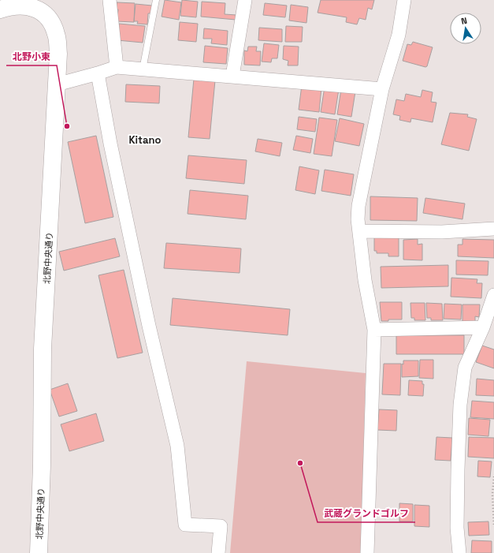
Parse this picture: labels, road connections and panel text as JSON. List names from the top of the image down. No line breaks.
{"streets":{"street":["北野中央通り"]},"districts":["Kitano"],"places":["北野小東","武蔵グランドゴルフ"],"north":"top"}
